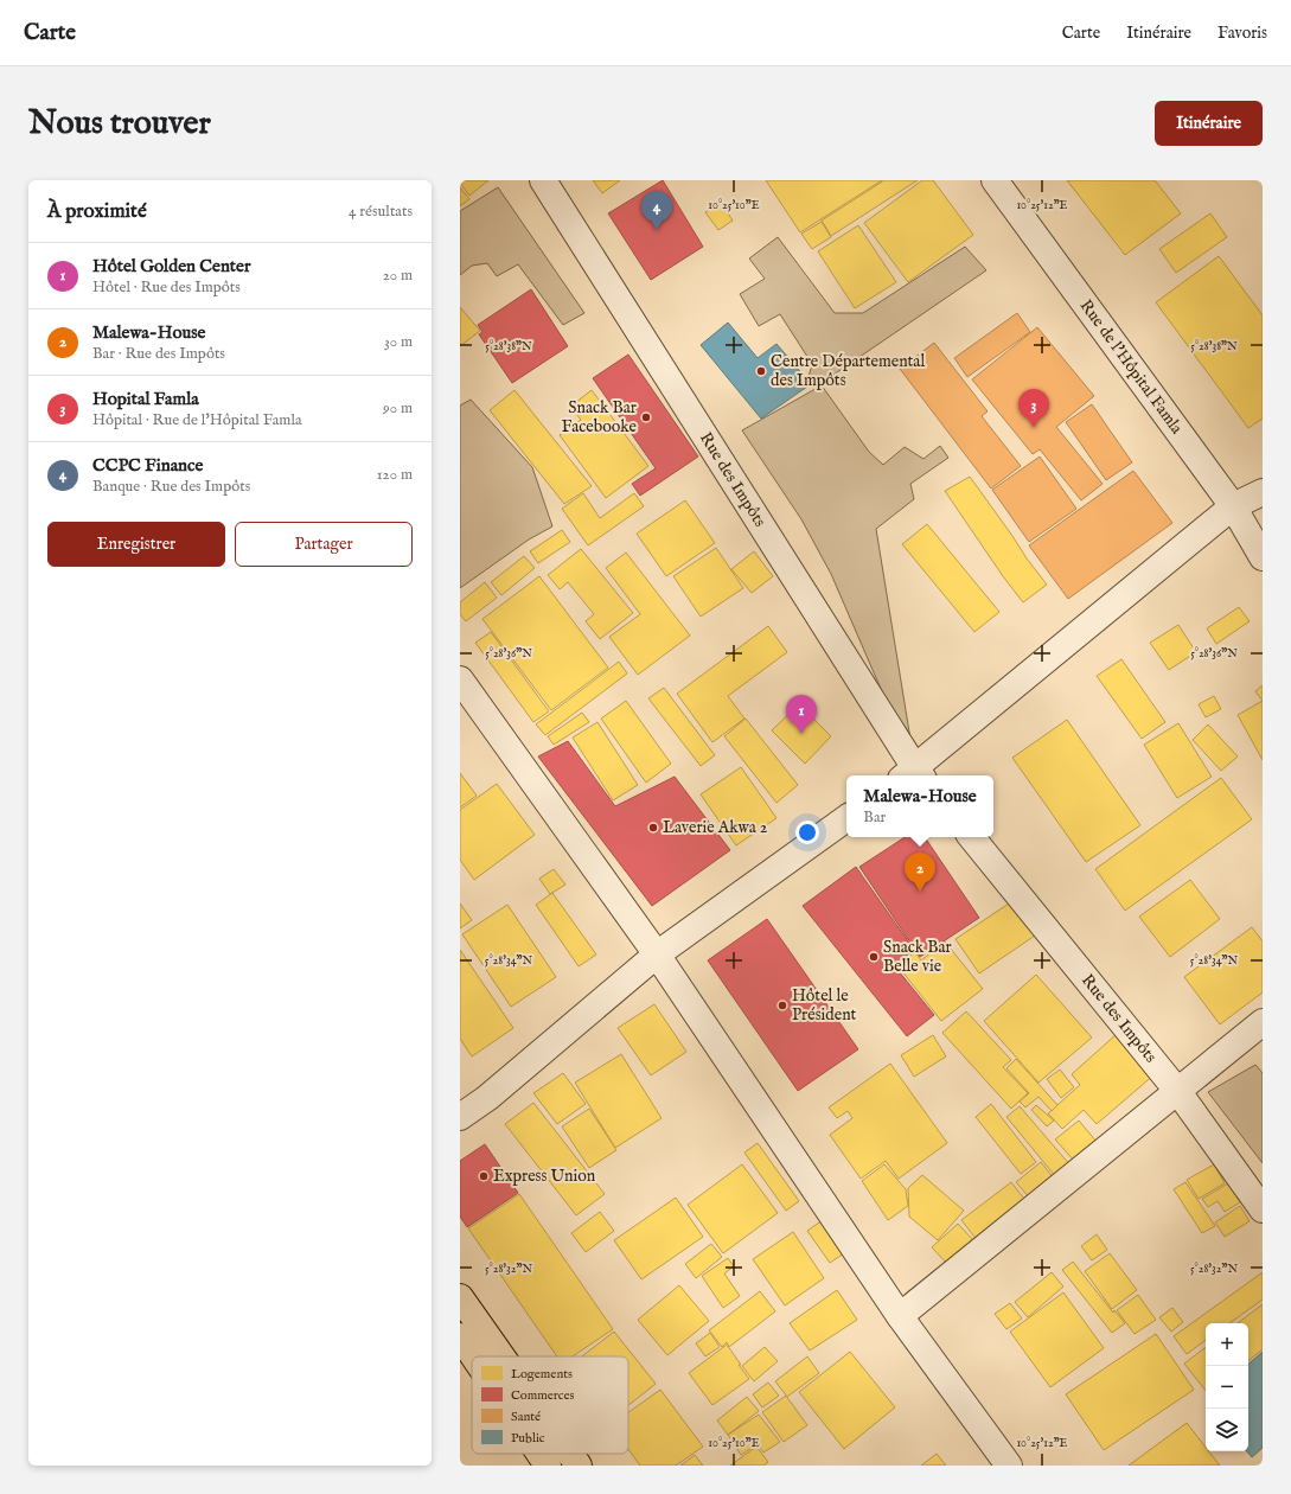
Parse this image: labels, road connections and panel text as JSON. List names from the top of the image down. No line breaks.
{"streets":{"street":["Rue de l'Hôpital Famla","Rue des Impôts"]},"places":["Centre Départemental des Impôts","Snack Bar Facebooke","Laverie Akwa 2","Snack Bar Belle vie","Hôtel le Président","Express Union"],"legend":["Logements","Commerces","Santé","Public"],"page":{"header":"Carte","nav":["Carte","Itinéraire","Favoris"],"buttons":["Itinéraire",["Enregistrer","Partager"]],"title":"Nous trouver","heading":["À proximité","4 résultats"],"pins":["4","3","1","2"],"list":[{"mark":"1","name":"Hôtel Golden Center","note":"Hôtel · Rue des Impôts","value":"20 m"},{"mark":"2","name":"Malewa-House","note":"Bar · Rue des Impôts","value":"30 m"},{"mark":"3","name":"Hopital Famla","note":"Hôpital · Rue de l'Hôpital Famla","value":"90 m"},{"mark":"4","name":"CCPC Finance","note":"Banque · Rue des Impôts","value":"120 m"}],"popup":["Malewa-House","Bar"],"map_buttons":["+","−"]},"coordinates":["10°25'10\"E","10°25'12\"E","5°28'38\"N","5°28'36\"N","5°28'34\"N","5°28'32\"N"]}
